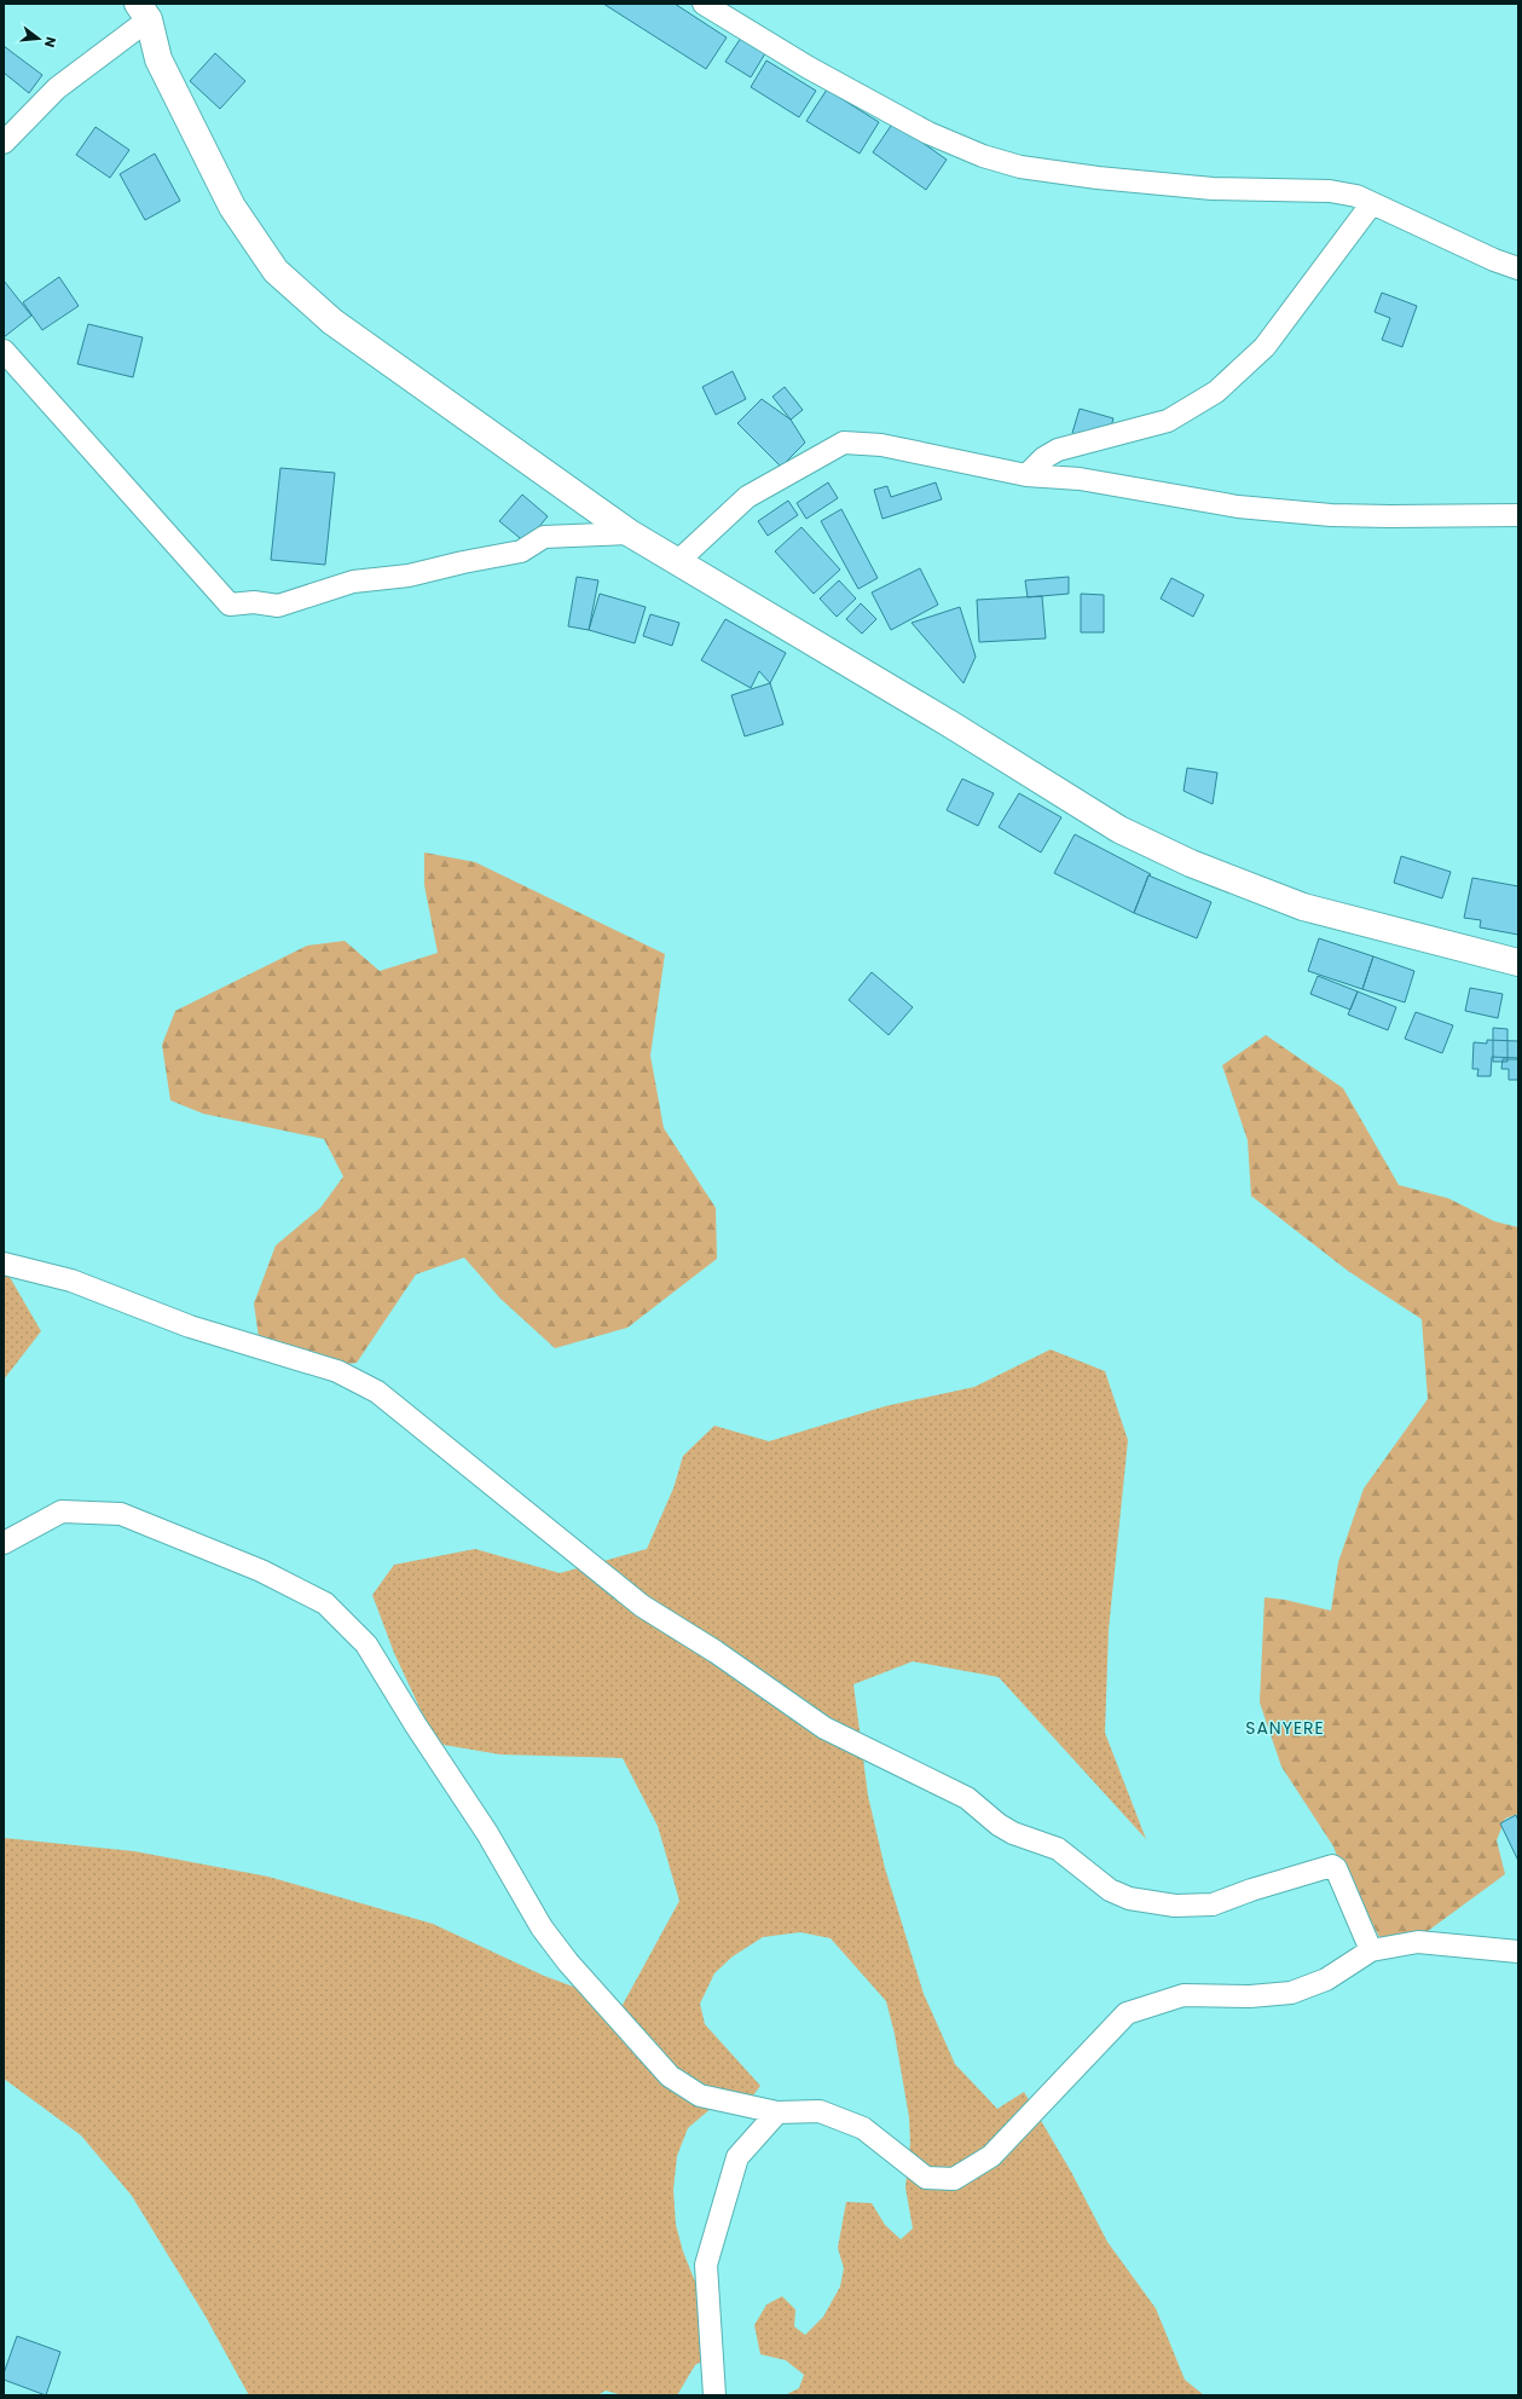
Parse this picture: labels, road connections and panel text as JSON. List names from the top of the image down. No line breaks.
{"districts":["SANYERE"],"north":"right"}
